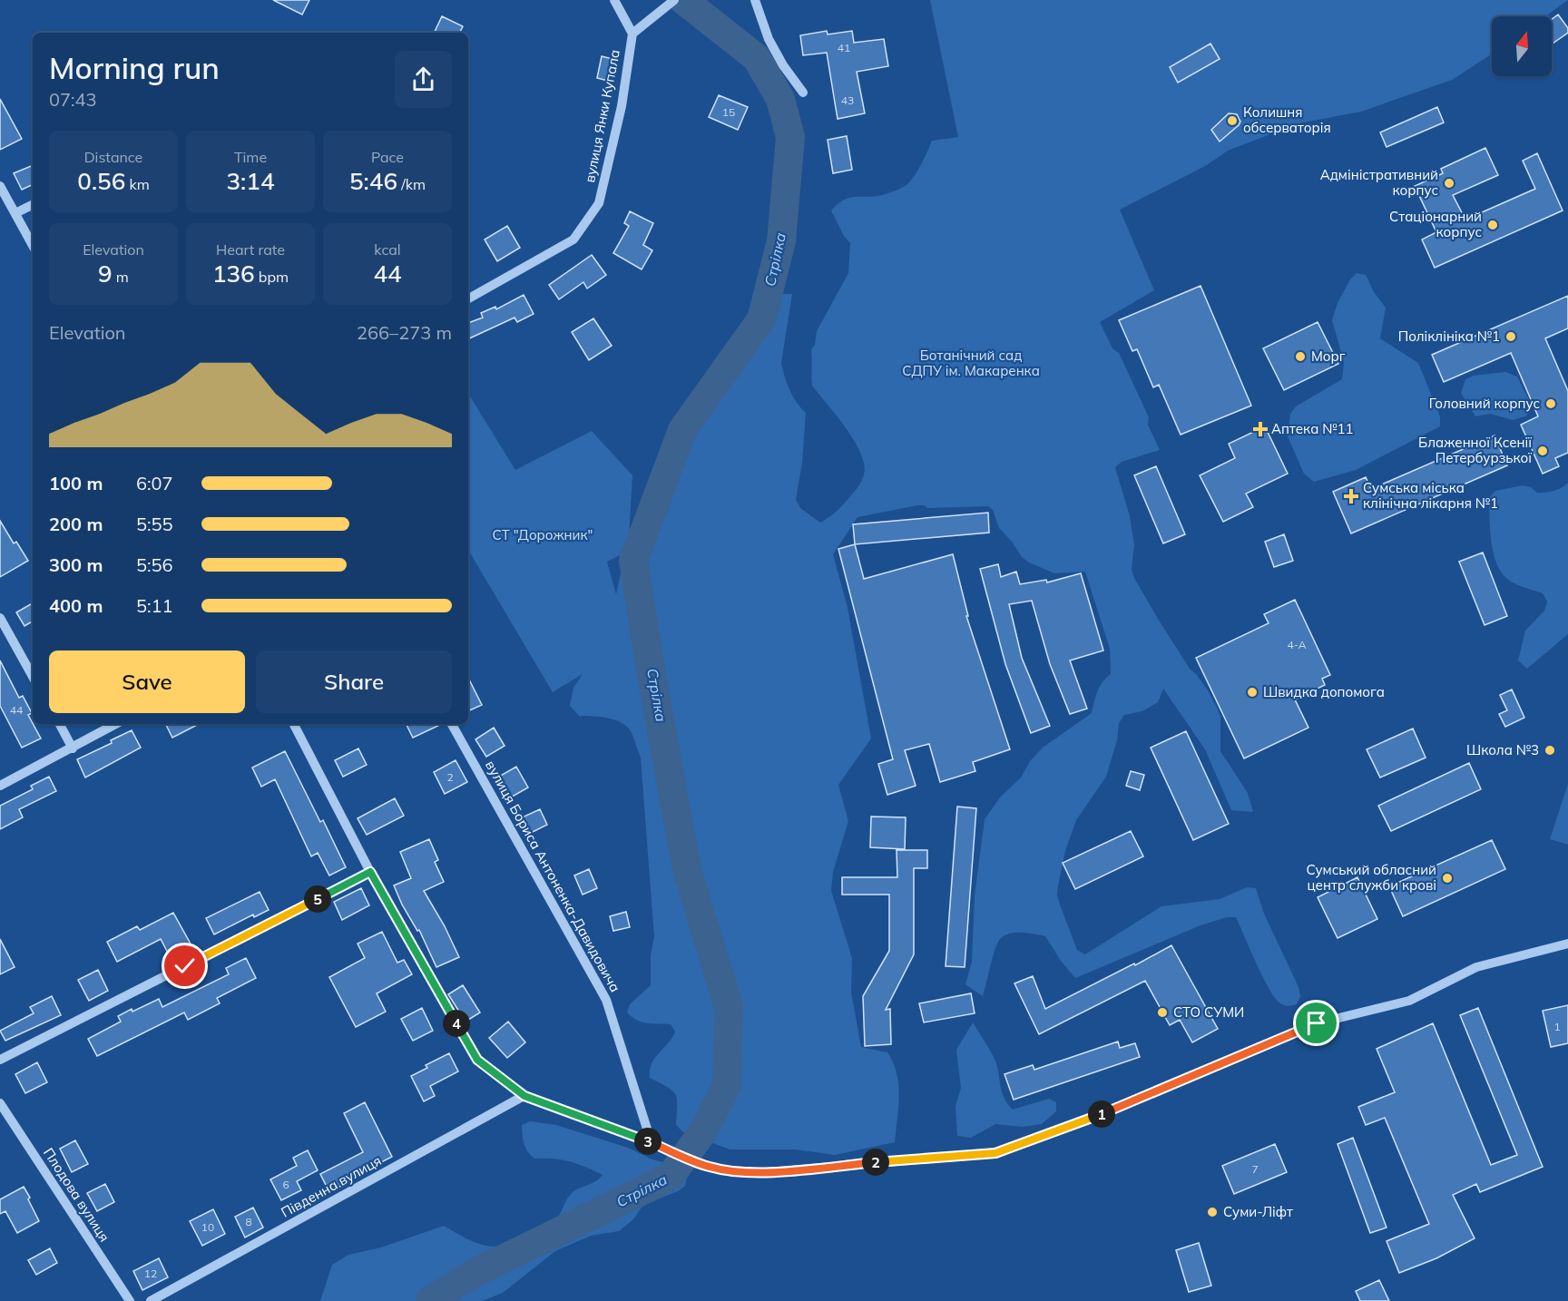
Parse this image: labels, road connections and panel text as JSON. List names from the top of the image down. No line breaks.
{"streets":{"street":["вулиця Янки Купала","вулиця Бориса Антоненка-Давидовича","Південна вулиця","Плодова вулиця"]},"water":["Стрілка"],"parks":["Ботанічний сад СДПУ ім. Макаренка","СТ \"Дорожник\""],"places":{"other":["Колишня обсерваторія","Адміністративний корпус","Стаціонарний корпус","Поліклініка №1","Морг","Головний корпус","Блаженної Ксенії Петербурзької","Швидка допомога","Школа №3","Сумський обласний центр служби крові","СТО СУМИ","Суми-Ліфт"],"health":["Аптека №11","Сумська міська клінічна лікарня №1"]},"house_numbers":["41","43","15","4-А","44","2","1","7","6","8","10","12"],"north":"top","page":{"heading":["Morning run","07:43"],"stats":[["Distance","0.56 km"],["Time","3:14"],["Pace","5:46 /km"],["Elevation","9 m"],["Heart rate","136 bpm"],["kcal","44"]],"chart":["Elevation","266–273 m"],"list":[{"name":"100 m","note":"6:07"},{"name":"200 m","note":"5:55"},{"name":"300 m","note":"5:56"},{"name":"400 m","note":"5:11"}],"buttons":["Save","Share"],"pins":["5","4","1","3","2"]}}
